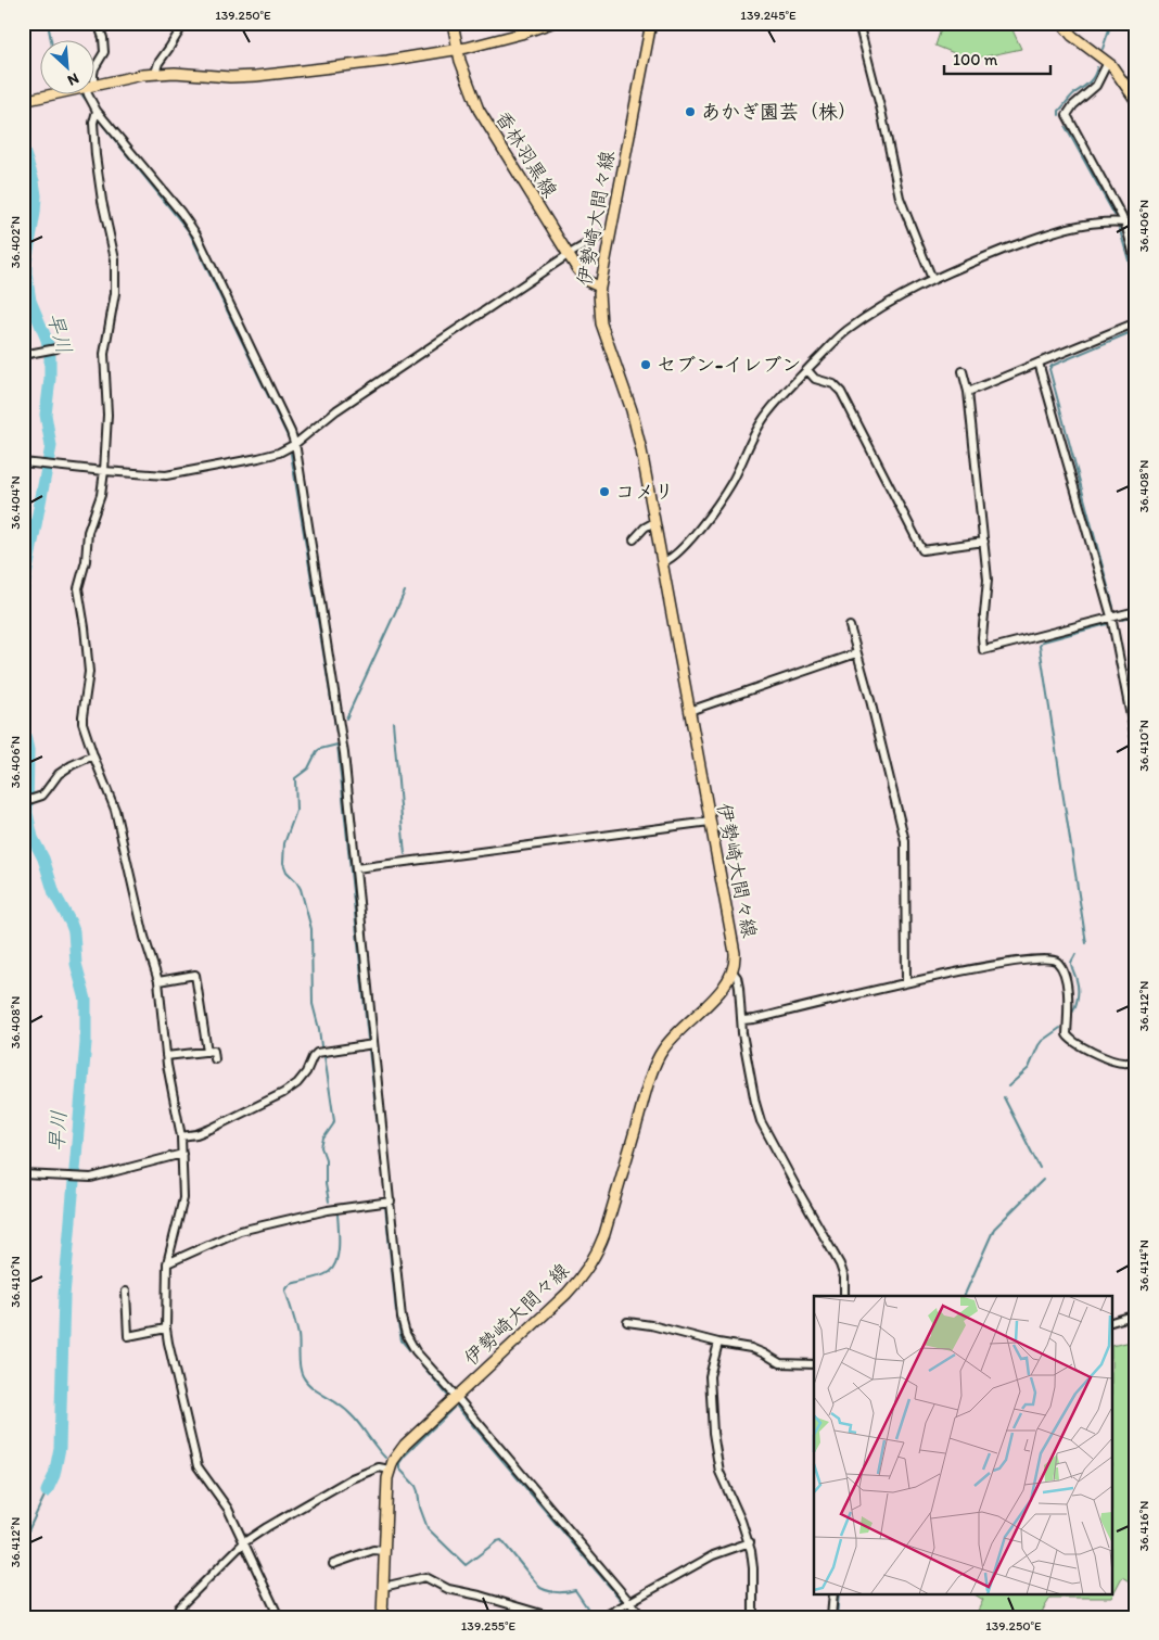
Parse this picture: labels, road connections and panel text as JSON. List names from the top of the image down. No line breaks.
{"streets":{"main road":["香林羽黒線","伊勢崎大間々線"]},"crossings":[["香林羽黒線","伊勢崎大間々線"]],"water":["早川"],"places":["あかぎ園芸（株）","セブン-イレブン","コメリ"],"scale_bar":"100 m","north":"bottom right","coordinates":["139.250°E","139.245°E","36.406°N","36.402°N","36.408°N","36.404°N","36.410°N","36.412°N","36.414°N","36.416°N","139.255°E"]}
